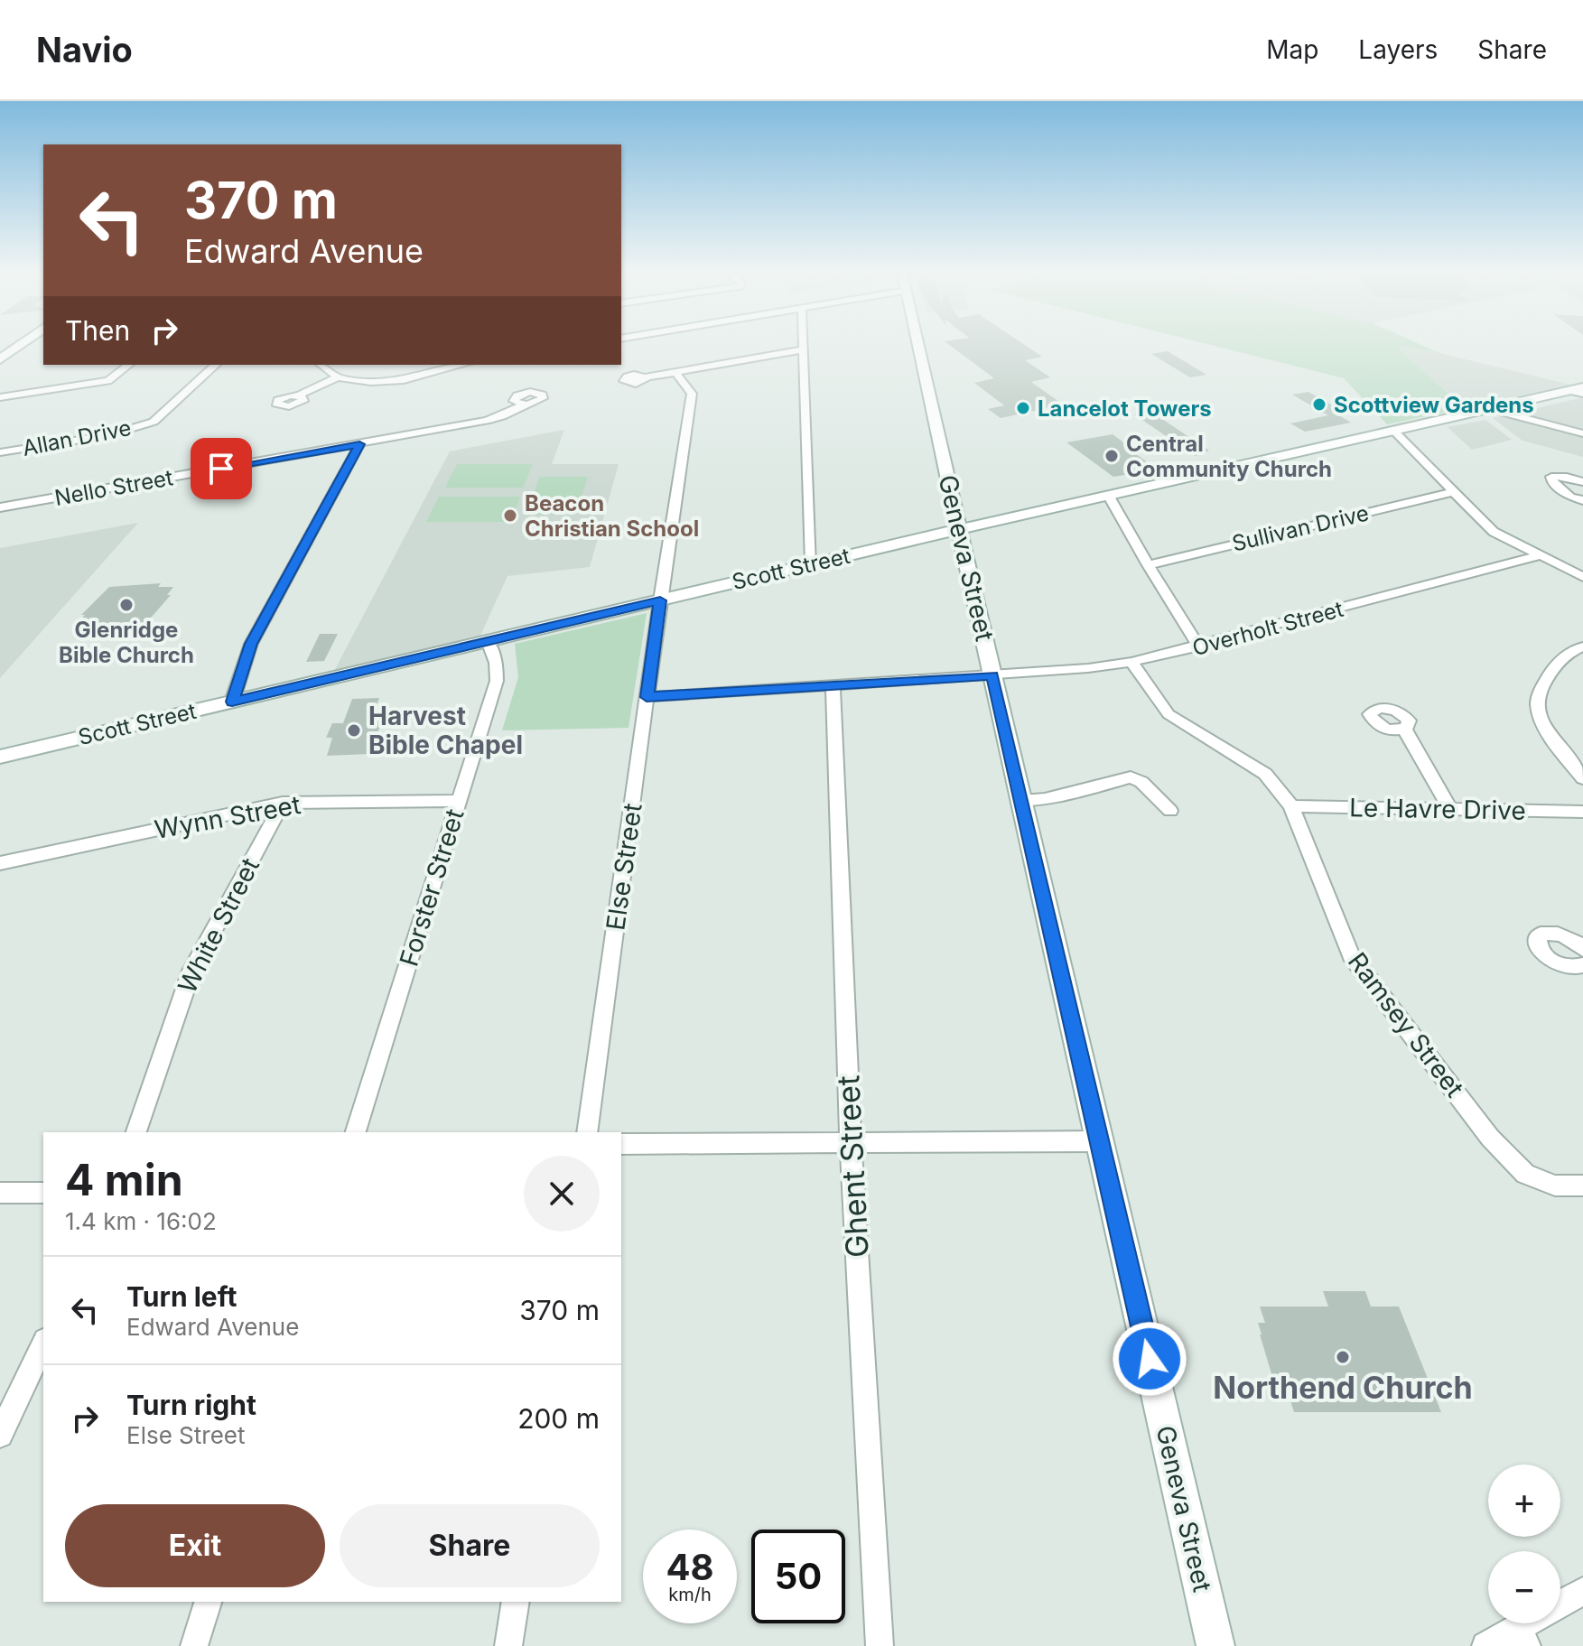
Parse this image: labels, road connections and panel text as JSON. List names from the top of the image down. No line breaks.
{"streets":{"main road":["Geneva Street","Scott Street"],"street":["Allan Drive","Nello Street","Sullivan Drive","Overholt Street","Le Havre Drive","Wynn Street","Else Street","Forster Street","White Street","Ramsey Street","Ghent Street"]},"crossings":[["Geneva Street","Scott Street"],["Geneva Street","Overholt Street"],["Scott Street","Else Street"],["Scott Street","Forster Street"],["Overholt Street","Else Street"],["Overholt Street","Ramsey Street"],["Overholt Street","Ghent Street"],["Le Havre Drive","Ramsey Street"],["Wynn Street","Forster Street"],["Wynn Street","White Street"]],"places":["Scottview Gardens","Lancelot Towers","Central Community Church","Beacon Christian School","Glenridge Bible Church","Harvest Bible Chapel","Northend Church"],"page":{"header":"Navio","nav":["Map","Layers","Share"],"turn":["370 m","Edward Avenue"],"then":"Then","heading":["4 min","1.4 km · 16:02"],"list":[{"name":"Turn left","note":"Edward Avenue","value":"370 m"},{"name":"Turn right","note":"Else Street","value":"200 m"}],"map_buttons":["+","−"],"buttons":["Exit","Share"],"speed":"48 km/h","limit":"50"}}
